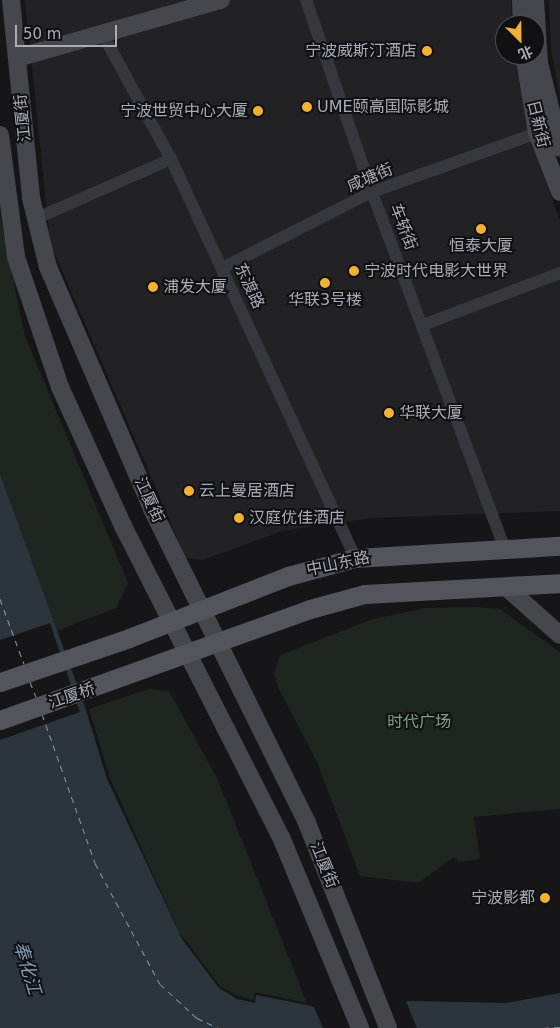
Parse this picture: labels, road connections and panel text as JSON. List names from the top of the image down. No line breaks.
{"streets":{"main road":["江厦街","日新街","中山东路","江厦桥"],"street":["咸塘街","车轿街","东渡路"]},"crossings":[["江厦街","中山东路"],["江厦街","江厦桥"],["日新街","咸塘街"],["咸塘街","车轿街"],["咸塘街","东渡路"],["车轿街","中山东路"],["东渡路","中山东路"]],"water":["奉化江"],"parks":["时代广场"],"places":["宁波威斯汀酒店","UME颐高国际影城","宁波世贸中心大厦","恒泰大厦","宁波时代电影大世界","华联3号楼","浦发大厦","华联大厦","云上曼居酒店","汉庭优佳酒店","宁波影都"],"scale_bar":"50 m","north":"bottom right"}
